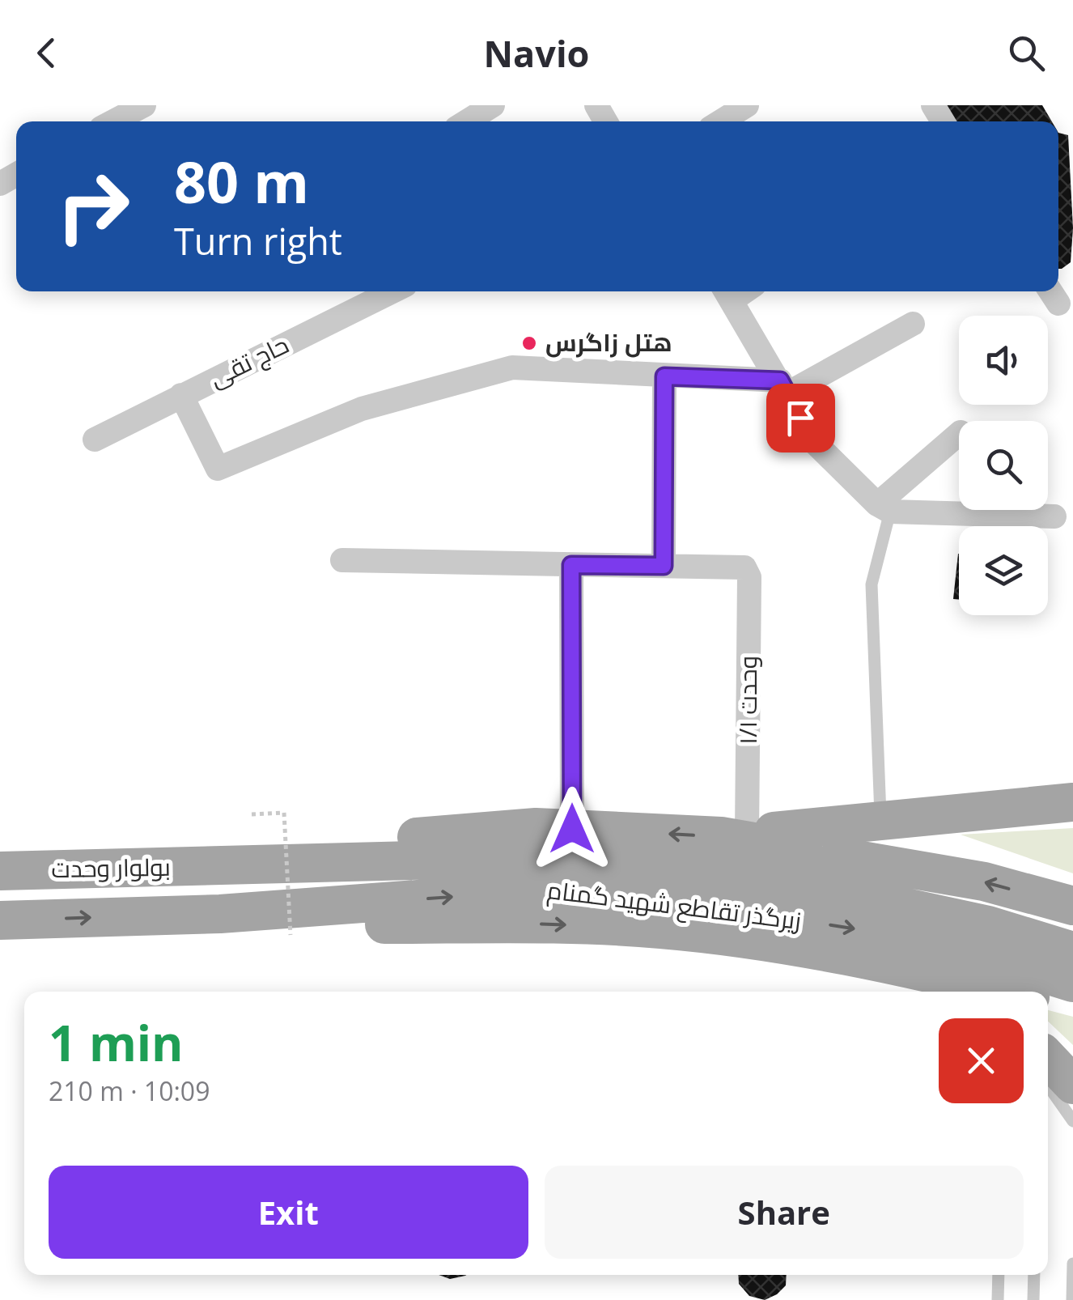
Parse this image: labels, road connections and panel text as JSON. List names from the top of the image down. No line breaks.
{"streets":{"main road":["بولوار وحدت","زیرگذر تقاطع شهید گمنام"],"street":["حاج تقی","وحدت ۱/۱"]},"crossings":[["بولوار وحدت","زیرگذر تقاطع شهید گمنام"]],"places":["هتل زاگرس"],"page":{"header":"Navio","turn":["80 m","Turn right"],"heading":["1 min","210 m · 10:09"],"buttons":["Exit","Share"]}}
